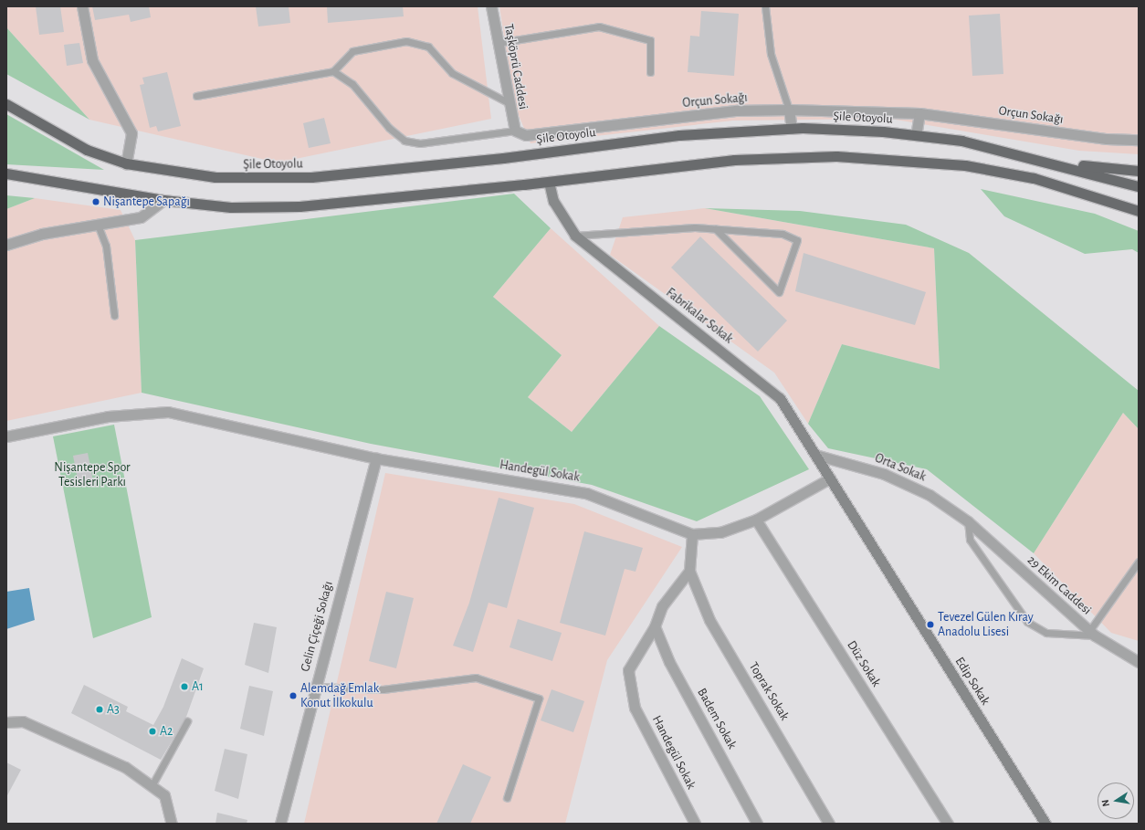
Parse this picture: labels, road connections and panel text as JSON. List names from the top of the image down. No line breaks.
{"streets":{"highway":["Şile Otoyolu"],"main road":["Fabrikalar Sokak","Edip Sokak"],"street":["Taşköprü Caddesi","Orçun Sokağı","Orta Sokak","Handegül Sokak","29 Ekim Caddesi","Gelin Çiçeği Sokağı","Düz Sokak","Toprak Sokak","Badem Sokak"]},"crossings":[["Taşköprü Caddesi","Orçun Sokağı"],["Fabrikalar Sokak","Orta Sokak"],["Fabrikalar Sokak","Handegül Sokak"],["Fabrikalar Sokak","Edip Sokak"],["Orta Sokak","29 Ekim Caddesi"],["Handegül Sokak","Gelin Çiçeği Sokağı"],["Handegül Sokak","Düz Sokak"],["Handegül Sokak","Edip Sokak"],["Handegül Sokak","Toprak Sokak"],["Handegül Sokak","Badem Sokak"]],"parks":["Nişantepe Spor Tesisleri Parkı"],"places":["Nişantepe Sapağı","Tevezel Gülen Kıray Anadolu Lisesi","A1","Alemdağ Emlak Konut İlkokulu","A3","A2"],"north":"left"}
